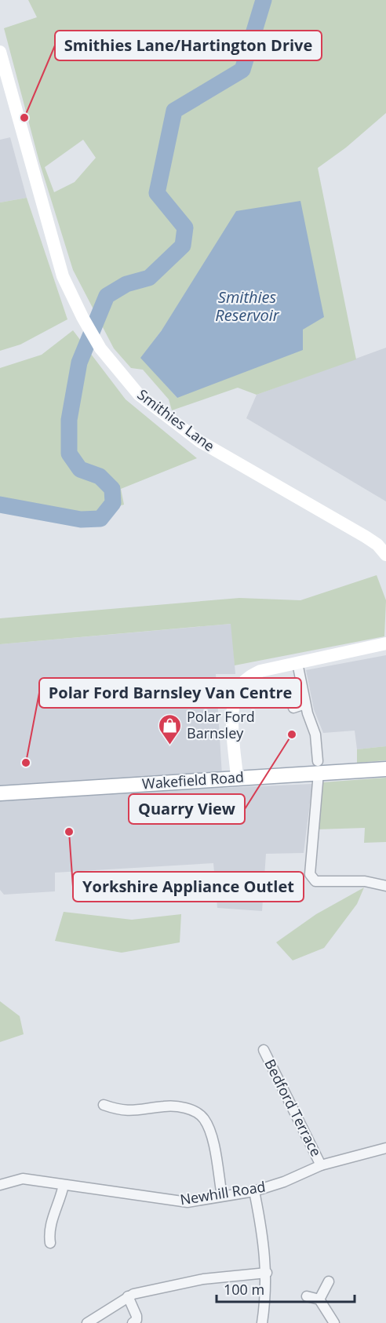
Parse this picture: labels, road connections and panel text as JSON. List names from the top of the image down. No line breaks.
{"streets":{"main road":["Wakefield Road"],"street":["Smithies Lane","Bedford Terrace","Newhill Road"]},"crossings":[["Bedford Terrace","Newhill Road"]],"water":["Smithies Reservoir"],"places":{"other":["Smithies Lane/Hartington Drive","Quarry View","Polar Ford Barnsley Van Centre","Yorkshire Appliance Outlet"],"shop":["Polar Ford Barnsley"]},"scale_bar":"100 m"}
